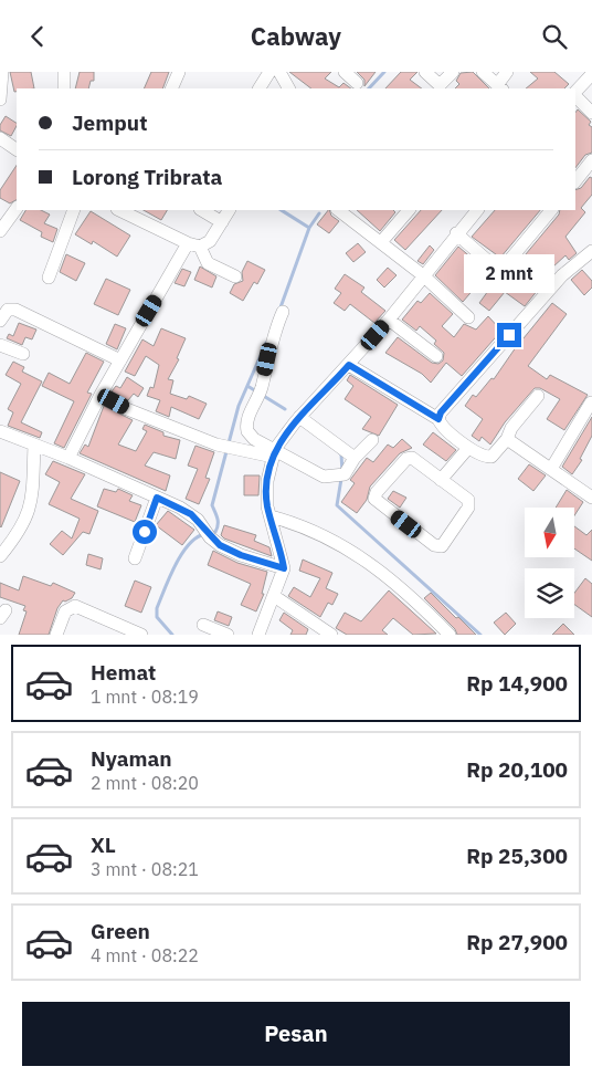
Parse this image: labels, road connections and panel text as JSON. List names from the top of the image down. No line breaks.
{"north":"bottom","page":{"header":"Cabway","banner":["Jemput","Lorong Tribrata"],"bubble":"2 mnt","list":[{"name":"Hemat","note":"1 mnt · 08:19","value":"Rp 14,900"},{"name":"Nyaman","note":"2 mnt · 08:20","value":"Rp 20,100"},{"name":"XL","note":"3 mnt · 08:21","value":"Rp 25,300"},{"name":"Green","note":"4 mnt · 08:22","value":"Rp 27,900"}],"buttons":"Pesan"}}
